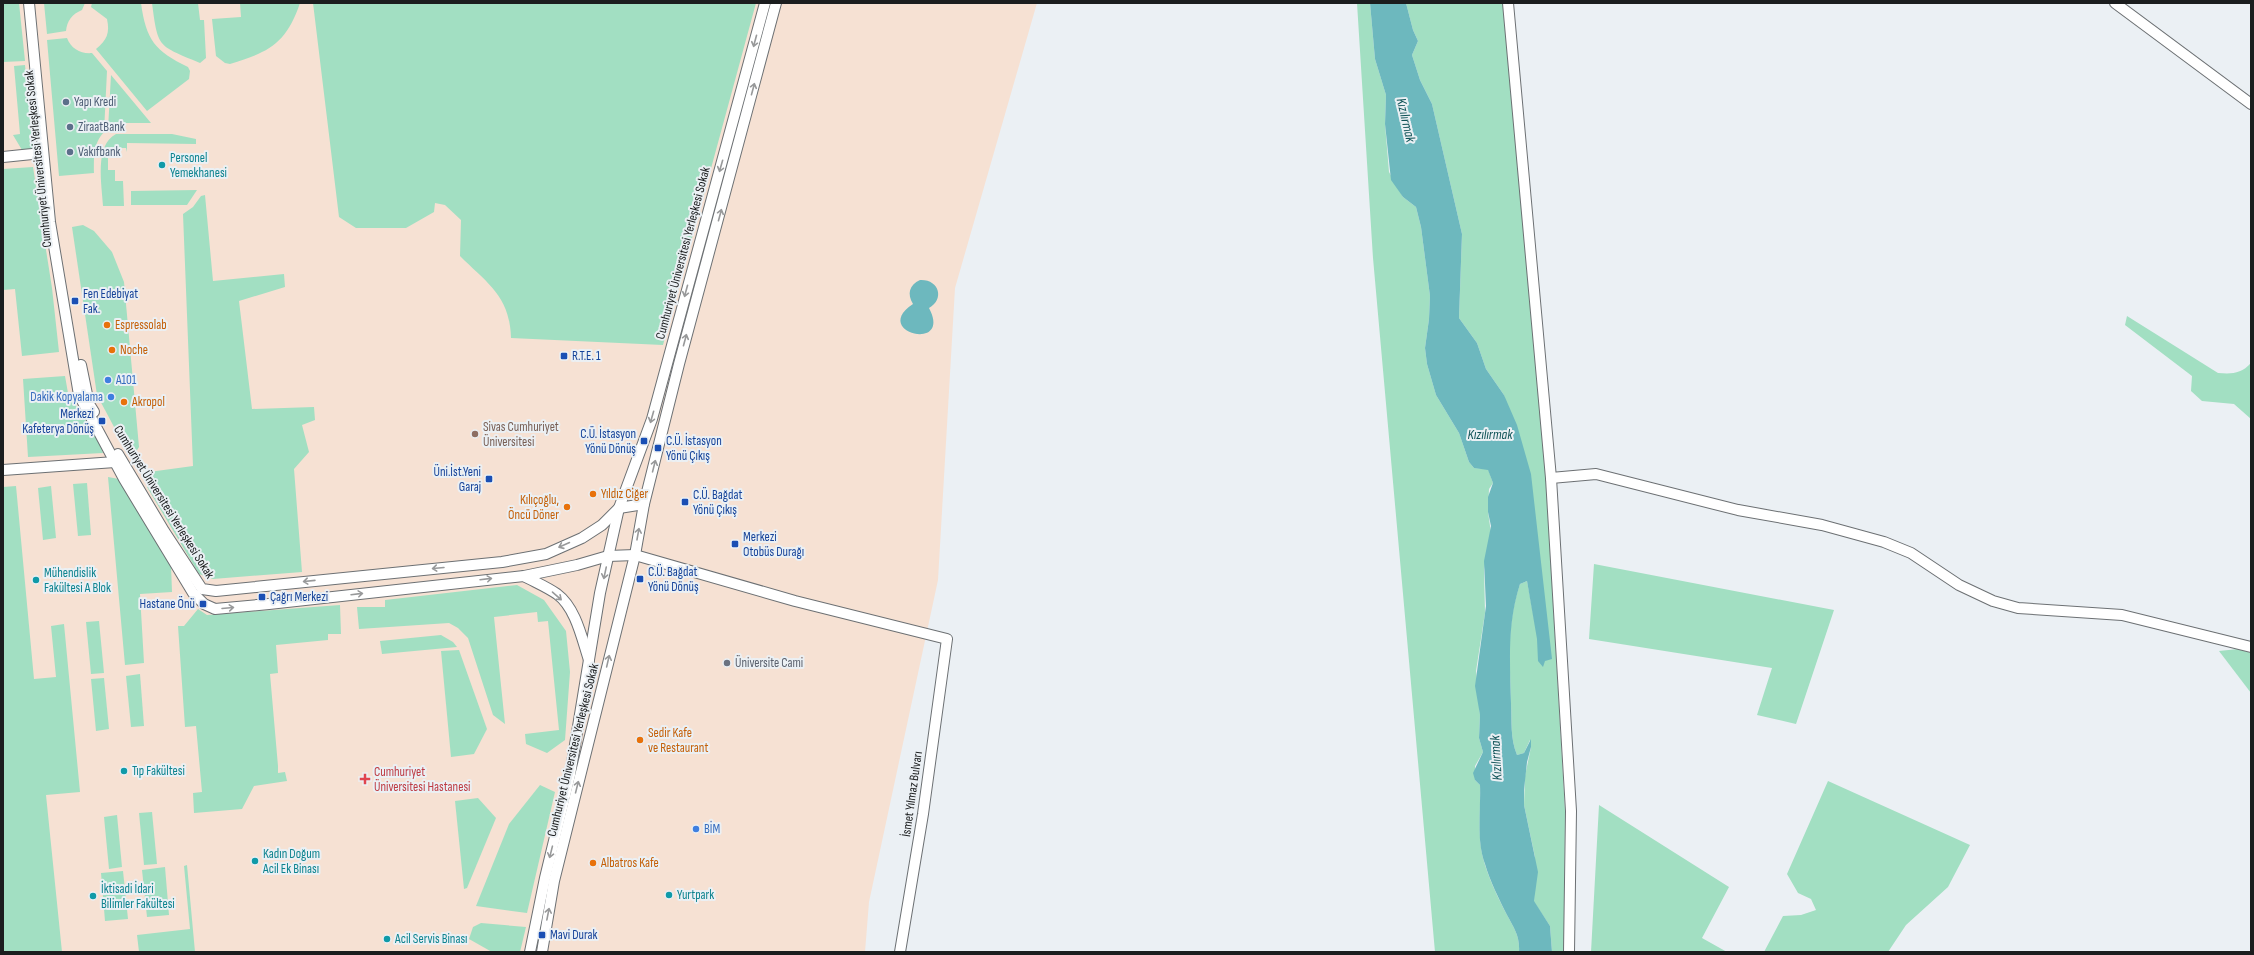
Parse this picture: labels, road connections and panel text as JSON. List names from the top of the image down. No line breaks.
{"streets":{"street":["Cumhuriyet Üniversitesi Yerleşkesi Sokak","İsmet Yılmaz Bulvarı"]},"crossings":[["Cumhuriyet Üniversitesi Yerleşkesi Sokak","İsmet Yılmaz Bulvarı"]],"water":["Kızılırmak"],"places":{"other":["Yapı Kredi","ZiraatBank","Vakıfbank","Personel Yemekhanesi","Espressolab","Noche","A101","Dakik Kopyalama","Akropol","Sivas Cumhuriyet Üniversitesi","Yıldız Ciğer","Kılıçoğlu, Öncü Döner","Mühendislik Fakültesi A Blok","Üniversite Cami","Sedir Kafe ve Restaurant","Tıp Fakültesi","BİM","Kadın Doğum Acil Ek Binası","Albatros Kafe","Yurtpark","İktisadi İdari Bilimler Fakültesi","Acil Servis Binası"],"transit":["Fen Edebiyat Fak.","R.T.E. 1","Merkezi Kafeterya Dönüş","C.Ü. İstasyon Yönü Dönüş","C.Ü. İstasyon Yönü Çıkış","Üni.İst.Yeni Garaj","C.Ü. Bağdat Yönü Çıkış","Merkezi Otobüs Durağı","C.Ü. Bağdat Yönü Dönüş","Çağrı Merkezi","Hastane Önü","Mavi Durak"],"health":["Cumhuriyet Üniversitesi Hastanesi"]}}
